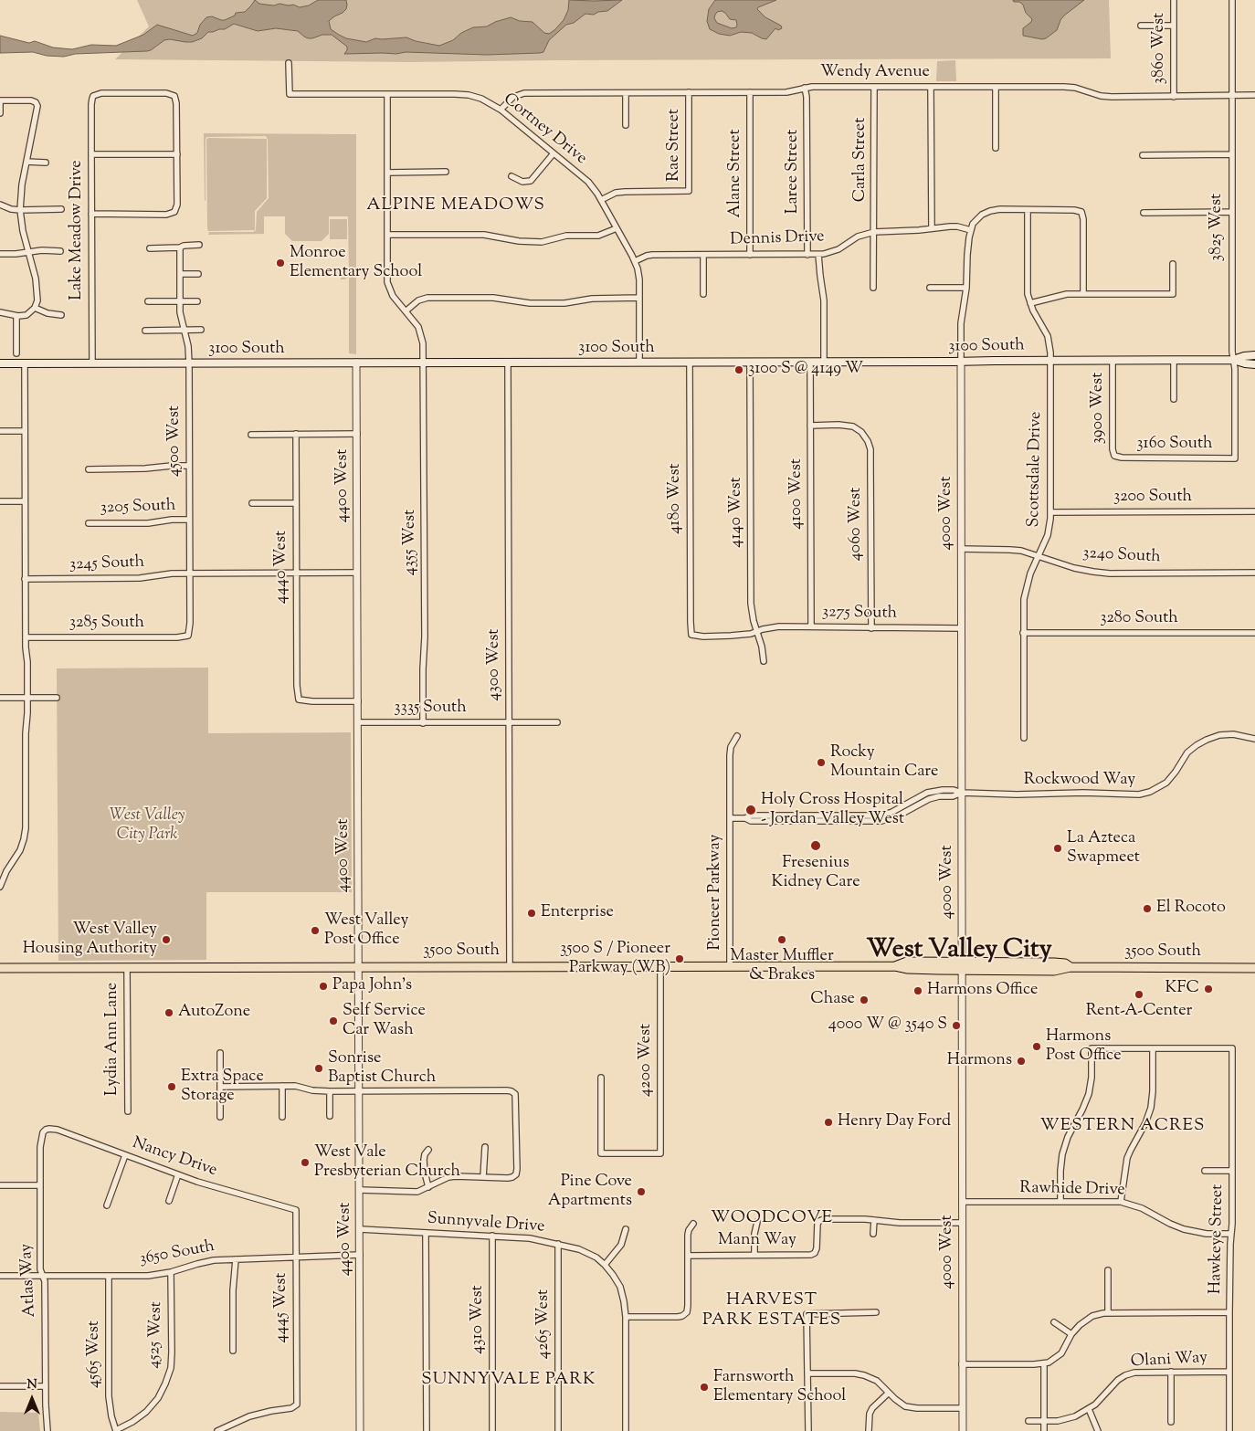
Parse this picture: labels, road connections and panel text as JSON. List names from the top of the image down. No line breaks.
{"streets":{"main road":["3100 South","3500 South"],"street":["3860 West","Wendy Avenue","Cortney Drive","Rae Street","Carla Street","Laree Street","Alane Street","3825 West","Lake Meadow Drive","Dennis Drive","3900 West","4500 West","3160 South","Scottsdale Drive","4400 West","4100 West","3200 South","4180 West","3205 South","4140 West","4000 West","4060 West","4355 West","3240 South","3245 South","4440 West","3275 South","3280 South","3285 South","4300 West","3335 South","Rockwood Way","Pioneer Parkway","Lydia Ann Lane","4200 West","Nancy Drive","Rawhide Drive","Sunnyvale Drive","Hawkeye Street","Mann Way","3650 South","Atlas Way","4445 West","4310 West","4265 West","4525 West","4565 West","Olani Way"]},"crossings":[["3860 West","Wendy Avenue"],["Wendy Avenue","Cortney Drive"],["Wendy Avenue","Rae Street"],["Wendy Avenue","Carla Street"],["Wendy Avenue","Laree Street"],["Wendy Avenue","Alane Street"],["Wendy Avenue","3825 West"],["Cortney Drive","Rae Street"],["Cortney Drive","Dennis Drive"],["Cortney Drive","3100 South"],["Cortney Drive","4355 West"],["Carla Street","Dennis Drive"],["Laree Street","Dennis Drive"],["Alane Street","Dennis Drive"],["3825 West","3100 South"],["3825 West","3160 South"],["Lake Meadow Drive","3100 South"],["3100 South","3900 West"],["3100 South","4500 West"],["3100 South","Scottsdale Drive"],["3100 South","4400 West"],["3100 South","4100 West"],["3100 South","4180 West"],["3100 South","4140 West"],["3100 South","4000 West"],["3100 South","4355 West"],["3100 South","4300 West"],["3900 West","3160 South"],["4500 West","3205 South"],["4500 West","3245 South"],["4500 West","3285 South"],["Scottsdale Drive","3200 South"],["Scottsdale Drive","3240 South"],["Scottsdale Drive","3280 South"],["4400 West","4440 West"],["4400 West","3335 South"],["4400 West","3500 South"],["4400 West","Sunnyvale Drive"],["4400 West","3650 South"],["4100 West","4060 West"],["4100 West","3275 South"],["4180 West","4140 West"],["4180 West","3275 South"],["4140 West","3275 South"],["4000 West","3240 South"],["4000 West","3275 South"],["4000 West","Rockwood Way"],["4000 West","Pioneer Parkway"],["4000 West","3500 South"],["4000 West","Rawhide Drive"],["4000 West","Mann Way"],["4060 West","3275 South"],["4355 West","3335 South"],["4300 West","3335 South"],["4300 West","3500 South"],["Rockwood Way","Pioneer Parkway"],["Pioneer Parkway","3500 South"],["3500 South","Lydia Ann Lane"],["3500 South","4200 West"],["Nancy Drive","Atlas Way"],["Nancy Drive","4445 West"],["Rawhide Drive","Hawkeye Street"],["Sunnyvale Drive","4310 West"],["Sunnyvale Drive","4265 West"],["Hawkeye Street","Olani Way"],["3650 South","Atlas Way"],["3650 South","4445 West"],["3650 South","4525 West"],["3650 South","4565 West"],["4525 West","4565 West"]],"districts":["ALPINE MEADOWS","West Valley City","WESTERN ACRES","WOODCOVE","HARVEST PARK ESTATES","SUNNYVALE PARK"],"parks":["West Valley City Park"],"places":["Monroe Elementary School","3100 S @ 4149 W","Rocky Mountain Care","Holy Cross Hospital - Jordan Valley West","Fresenius Kidney Care","La Azteca Swapmeet","El Rocoto","Enterprise","West Valley Post Office","West Valley Housing Authority","Master Muffler & Brakes","3500 S / Pioneer Parkway (WB)","Papa John's","KFC","Harmons Office","Rent-A-Center","Chase","AutoZone","Self Service Car Wash","4000 W @ 3540 S","Harmons Post Office","Harmons","Sonrise Baptist Church","Extra Space Storage","Henry Day Ford","West Vale Presbyterian Church","Pine Cove Apartments","Farnsworth Elementary School"],"north":"top"}
